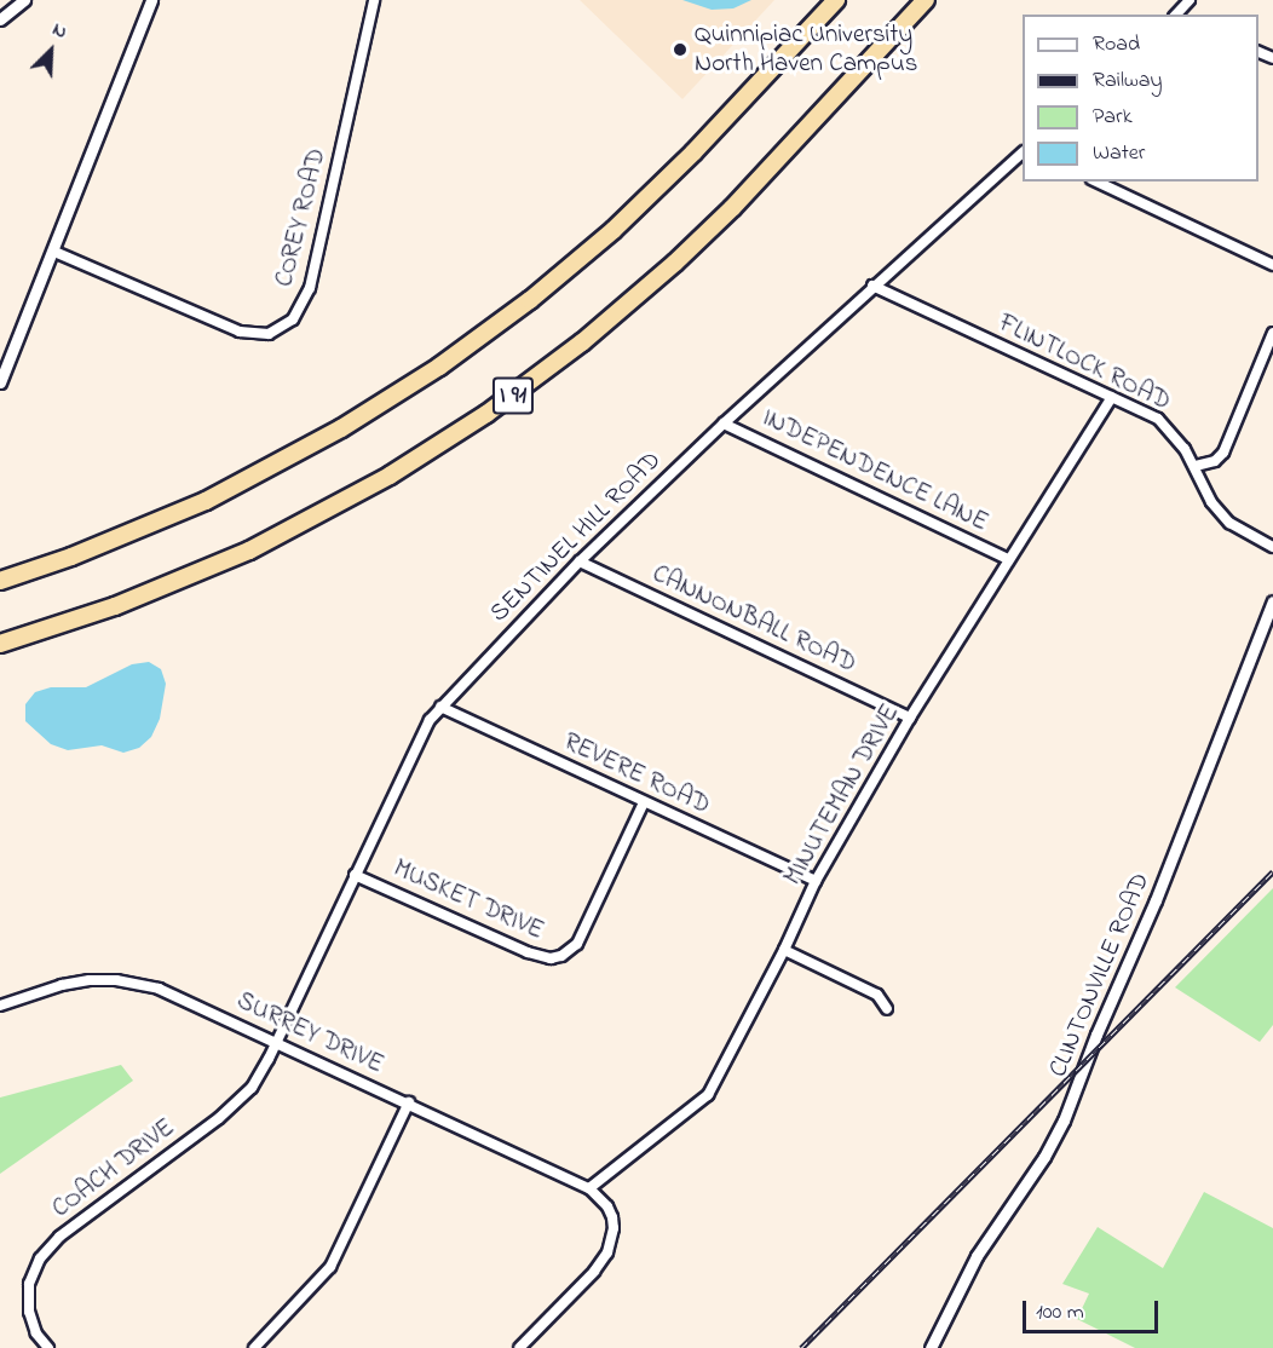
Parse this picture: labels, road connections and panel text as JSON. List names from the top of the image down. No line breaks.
{"streets":{"highway":["I 91"],"street":["COREY ROAD","FLINTLOCK ROAD","INDEPENDENCE LANE","SENTINEL HILL ROAD","CANNONBALL ROAD","REVERE ROAD","MINUTEMAN DRIVE","MUSKET DRIVE","CLINTONVILLE ROAD","SURREY DRIVE","COACH DRIVE"]},"crossings":[["FLINTLOCK ROAD","SENTINEL HILL ROAD"],["FLINTLOCK ROAD","MINUTEMAN DRIVE"],["INDEPENDENCE LANE","SENTINEL HILL ROAD"],["INDEPENDENCE LANE","MINUTEMAN DRIVE"],["SENTINEL HILL ROAD","CANNONBALL ROAD"],["SENTINEL HILL ROAD","REVERE ROAD"],["SENTINEL HILL ROAD","MUSKET DRIVE"],["SENTINEL HILL ROAD","SURREY DRIVE"],["SENTINEL HILL ROAD","COACH DRIVE"],["CANNONBALL ROAD","MINUTEMAN DRIVE"],["REVERE ROAD","MINUTEMAN DRIVE"],["REVERE ROAD","MUSKET DRIVE"],["MINUTEMAN DRIVE","SURREY DRIVE"],["SURREY DRIVE","COACH DRIVE"]],"places":["Quinnipiac University North Haven Campus"],"legend":["Road","Railway","Park","Water"],"scale_bar":"100 m","north":"top right"}
